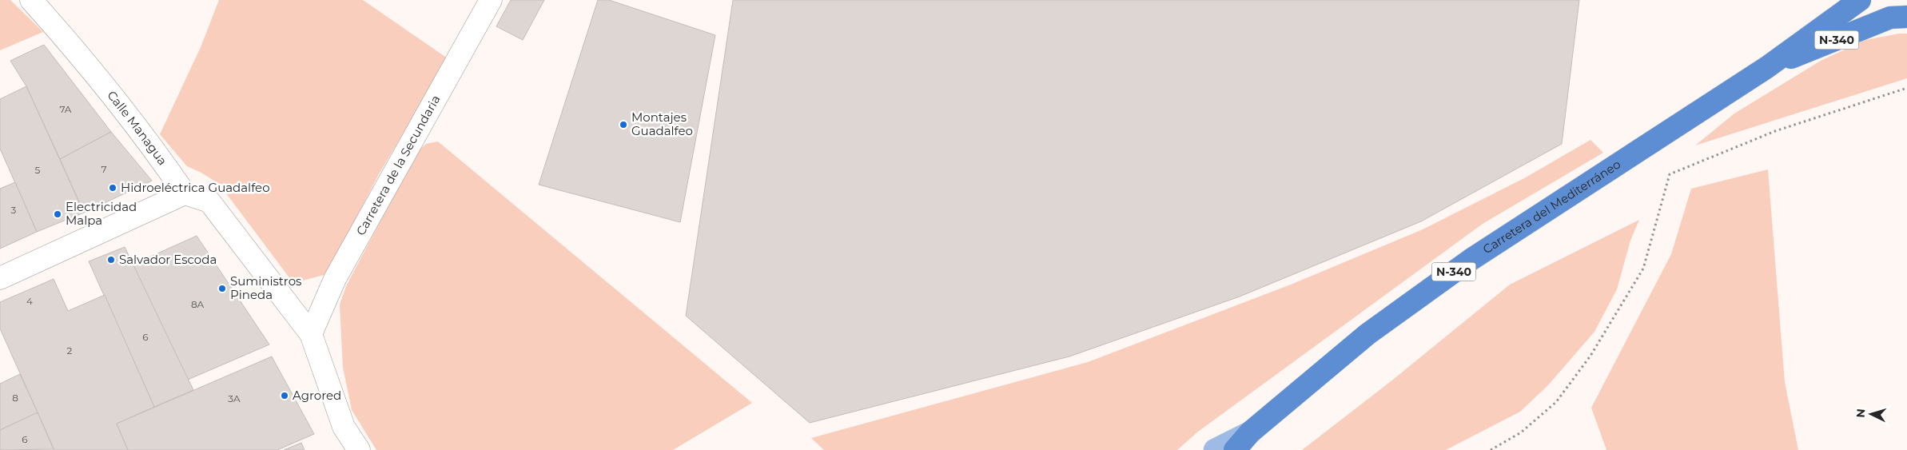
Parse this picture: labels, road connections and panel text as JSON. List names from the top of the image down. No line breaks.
{"streets":{"highway":["N-340","Carretera del Mediterráneo"],"street":["Calle Managua","Carretera de la Secundaria"]},"places":["Montajes Guadalfeo","Hidroeléctrica Guadalfeo","Electricidad Malpa","Salvador Escoda","Suministros Pineda","Agrored"],"house_numbers":["7A","7","5","3","4","8A","6","2","8","3A","6"],"north":"left"}
